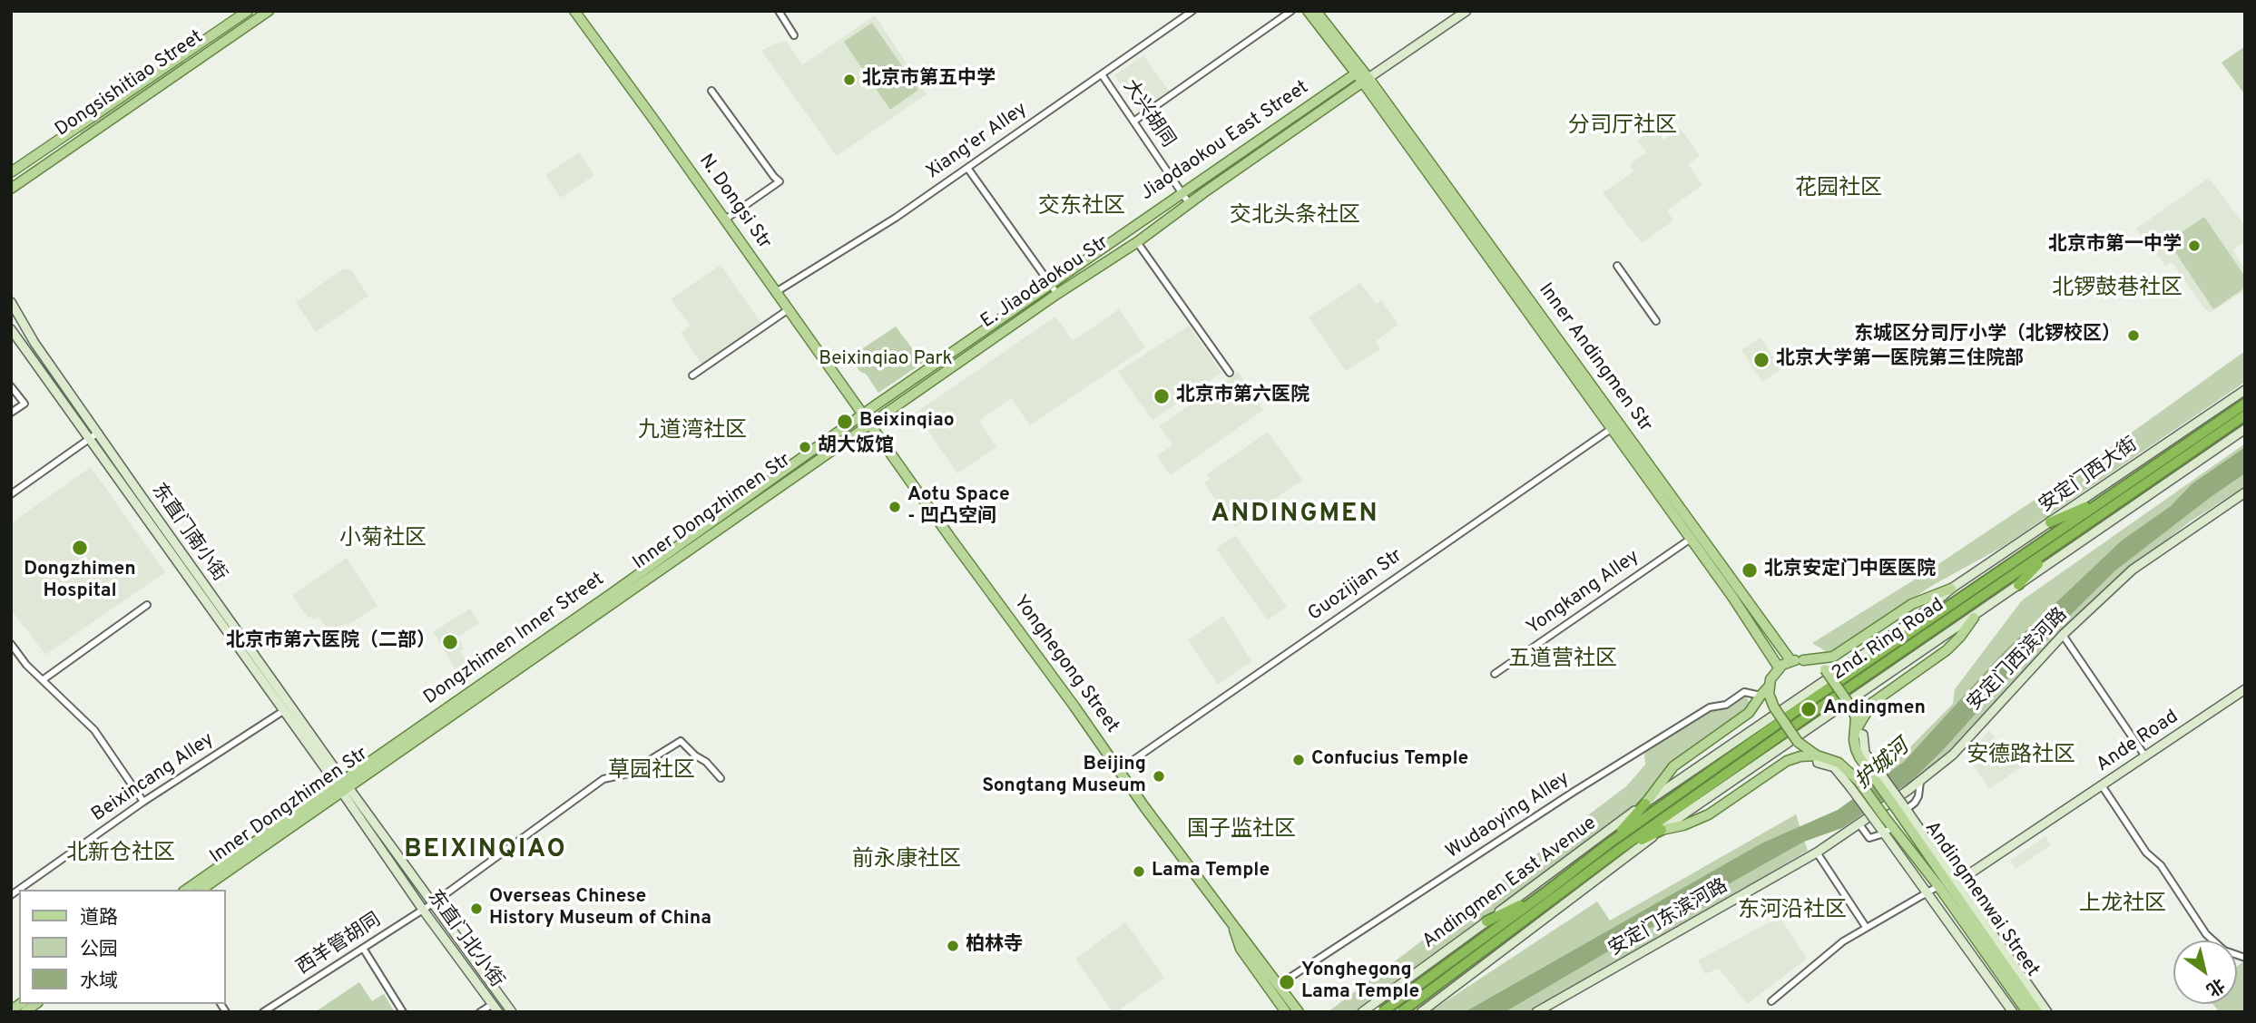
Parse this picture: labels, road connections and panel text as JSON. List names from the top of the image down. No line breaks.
{"streets":{"highway":["2nd. Ring Road"],"main road":["Dongsishitiao Street","Jiaodaokou East Street","N. Dongsi Str","E. Jiaodaokou Str","Inner Andingmen Str","Inner Dongzhimen Str","Dongzhimen Inner Street","Yonghegong Street","Andingmenwai Street"],"street":["大兴胡同","Xiang'er Alley","安定门西大街","东直门南小街","Guozijian Str","Yongkang Alley","安定门西滨河路","Ande Road","Beixincang Alley","Wudaoying Alley","Andingmen East Avenue","安定门东滨河路","东直门北小街","西羊管胡同"]},"crossings":[["大兴胡同","Xiang'er Alley"],["大兴胡同","Jiaodaokou East Street"],["大兴胡同","E. Jiaodaokou Str"],["Xiang'er Alley","N. Dongsi Str"],["Jiaodaokou East Street","N. Dongsi Str"],["Jiaodaokou East Street","Dongzhimen Inner Street"],["Jiaodaokou East Street","Yonghegong Street"],["N. Dongsi Str","Dongzhimen Inner Street"],["N. Dongsi Str","Yonghegong Street"],["E. Jiaodaokou Str","Inner Andingmen Str"],["E. Jiaodaokou Str","Inner Dongzhimen Str"],["E. Jiaodaokou Str","Yonghegong Street"],["Inner Andingmen Str","Guozijian Str"],["Inner Andingmen Str","Yongkang Alley"],["安定门西大街","Andingmen East Avenue"],["Inner Dongzhimen Str","东直门南小街"],["Inner Dongzhimen Str","Dongzhimen Inner Street"],["Inner Dongzhimen Str","Yonghegong Street"],["Inner Dongzhimen Str","东直门北小街"],["东直门南小街","Dongzhimen Inner Street"],["东直门南小街","Beixincang Alley"],["东直门南小街","东直门北小街"],["Guozijian Str","Yonghegong Street"],["Dongzhimen Inner Street","Yonghegong Street"],["Dongzhimen Inner Street","东直门北小街"],["安定门西滨河路","安定门东滨河路"],["Yonghegong Street","Wudaoying Alley"],["Ande Road","Andingmenwai Street"],["东直门北小街","西羊管胡同"]],"districts":["分司厅社区","花园社区","交东社区","交北头条社区","北锣鼓巷社区","九道湾社区","ANDINGMEN","小菊社区","五道营社区","安德路社区","草园社区","国子监社区","BEIXINQIAO","北新仓社区","前永康社区","上龙社区","东河沿社区"],"water":["护城河"],"parks":["Beixinqiao Park"],"places":["北京市第五中学","北京市第一中学","东城区分司厅小学（北锣校区）","北京大学第一医院第三住院部","北京市第六医院","Beixinqiao","胡大饭馆","Aotu Space - 凹凸空间","Dongzhimen Hospital","北京安定门中医医院","北京市第六医院（二部）","Andingmen","Confucius Temple","Beijing Songtang Museum","Lama Temple","Overseas Chinese History Museum of China","柏林寺","Yonghegong Lama Temple"],"legend":["道路","公园","水域"],"north":"bottom right"}
